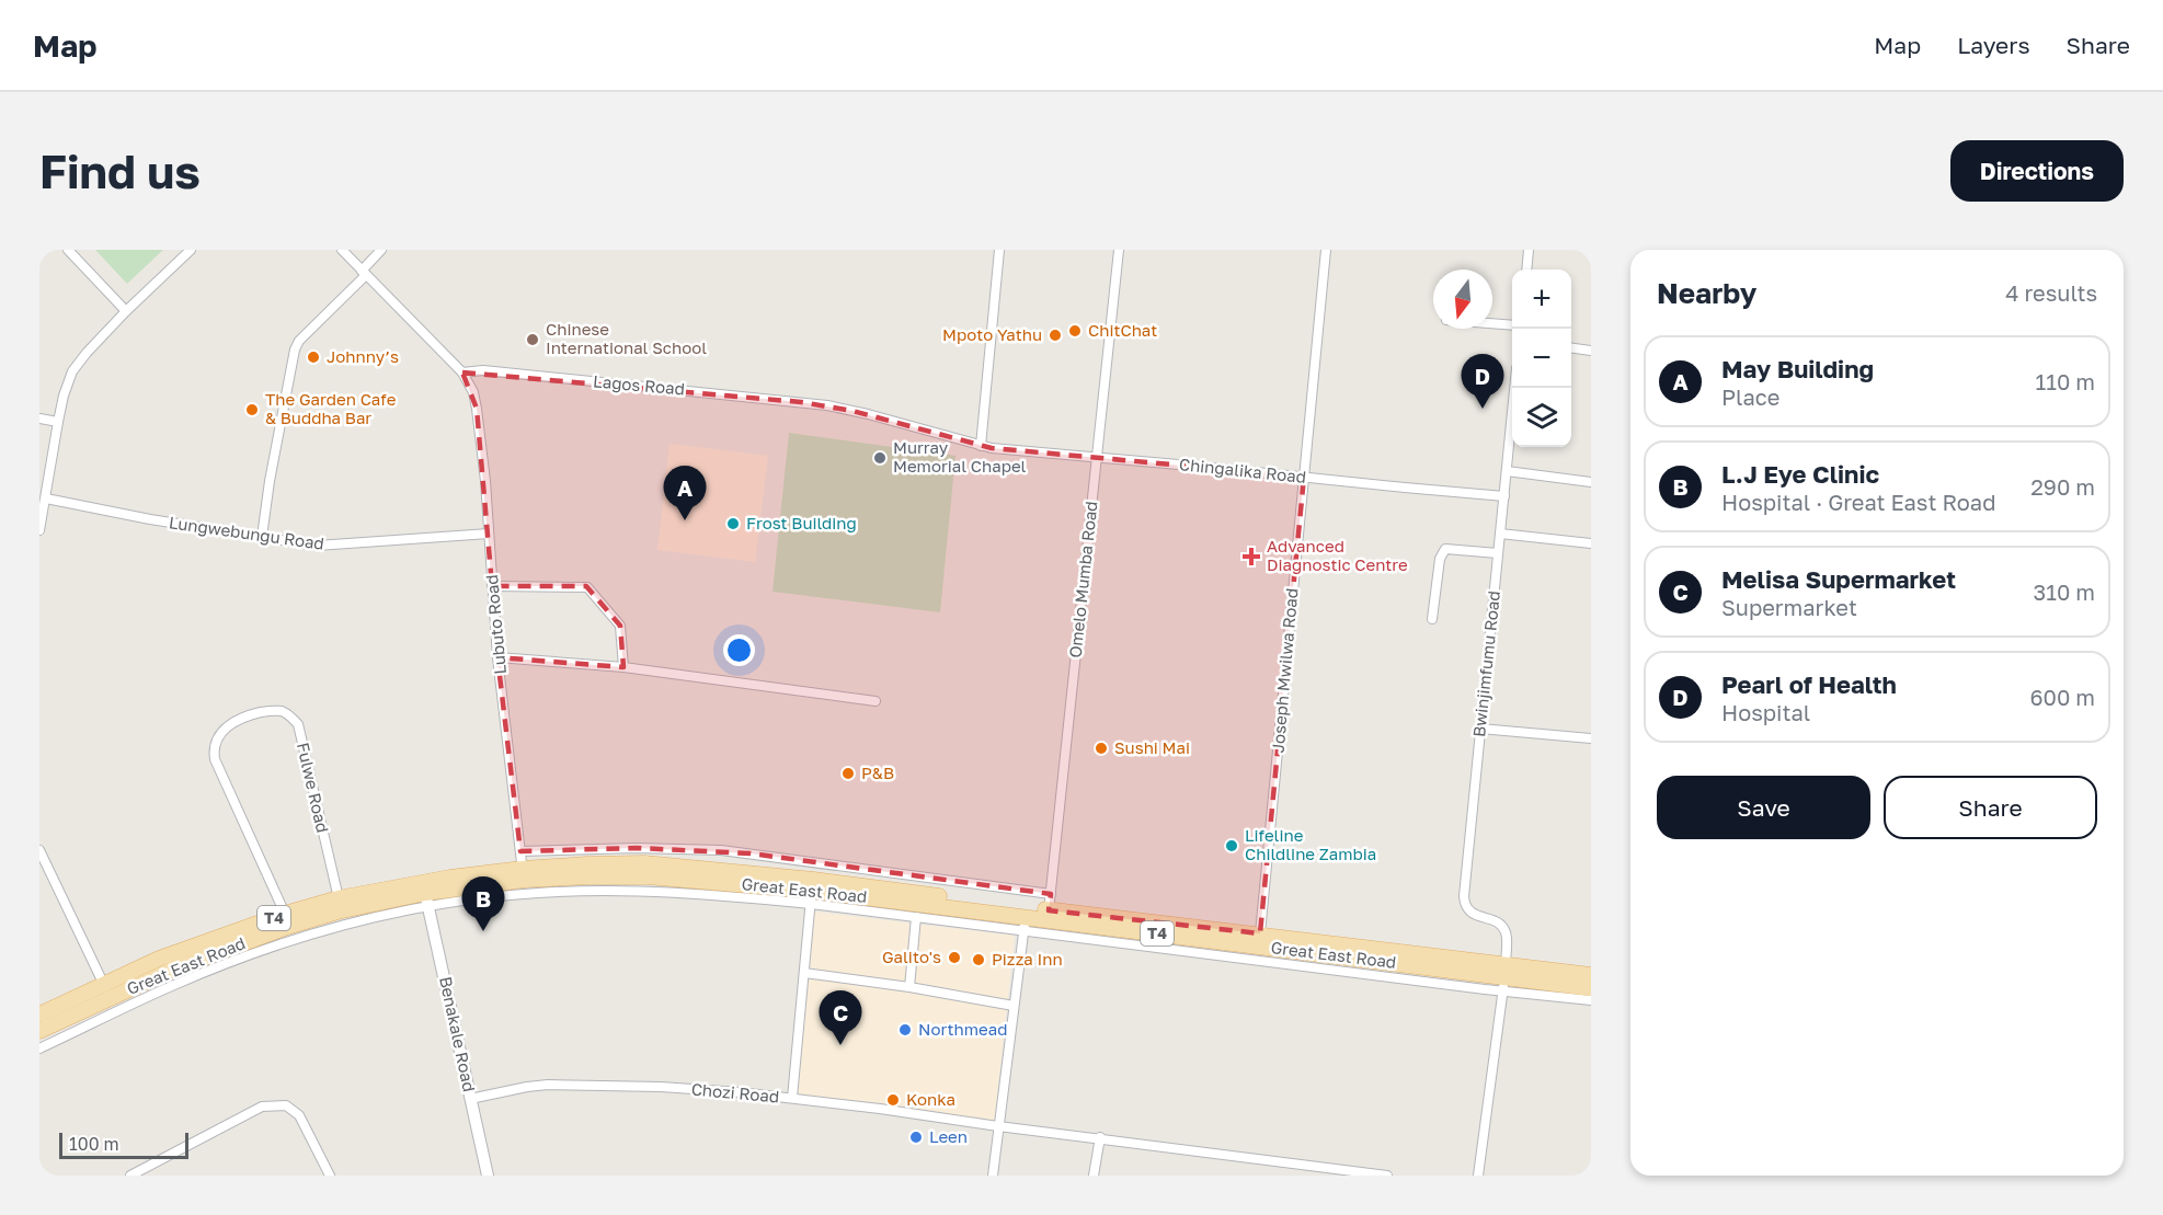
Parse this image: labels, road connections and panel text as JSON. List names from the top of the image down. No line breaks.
{"streets":{"main road":["Great East Road","T4"],"street":["Lagos Road","Chingalika Road","Lungwebungu Road","Omelo Mumba Road","Lubuto Road","Bwinjimfumu Road","Joseph Mwilwa Road","Fulwe Road","Benakale Road","Chozi Road"]},"crossings":[["Lagos Road","Chingalika Road"],["Lagos Road","Lubuto Road"],["Chingalika Road","Omelo Mumba Road"],["Chingalika Road","Bwinjimfumu Road"],["Chingalika Road","Joseph Mwilwa Road"],["Lungwebungu Road","Lubuto Road"],["Omelo Mumba Road","Great East Road"],["Lubuto Road","Great East Road"],["Bwinjimfumu Road","Great East Road"],["Joseph Mwilwa Road","Great East Road"],["Fulwe Road","Great East Road"],["Great East Road","Benakale Road"],["Benakale Road","Chozi Road"]],"places":{"other":["ChitChat","Mpoto Yathu","Chinese International School","Johnny’s","The Garden Cafe & Buddha Bar","Murray Memorial Chapel","Frost Building","Sushi Mai","P&B","Lifeline Childline Zambia","Galito's","Pizza Inn","Northmead","Konka","Leen"],"health":["Advanced Diagnostic Centre"]},"scale_bar":"100 m","north":"bottom","page":{"header":"Map","nav":["Map","Layers","Share"],"buttons":["Directions",["Save","Share"]],"title":"Find us","heading":["Nearby","4 results"],"map_buttons":["+","−"],"list":[{"mark":"A","name":"May Building","note":"Place","value":"110 m"},{"mark":"B","name":"L.J Eye Clinic","note":"Hospital · Great East Road","value":"290 m"},{"mark":"C","name":"Melisa Supermarket","note":"Supermarket","value":"310 m"},{"mark":"D","name":"Pearl of Health","note":"Hospital","value":"600 m"}],"pins":["D","A","B","C"],"scale":"100 m"}}
